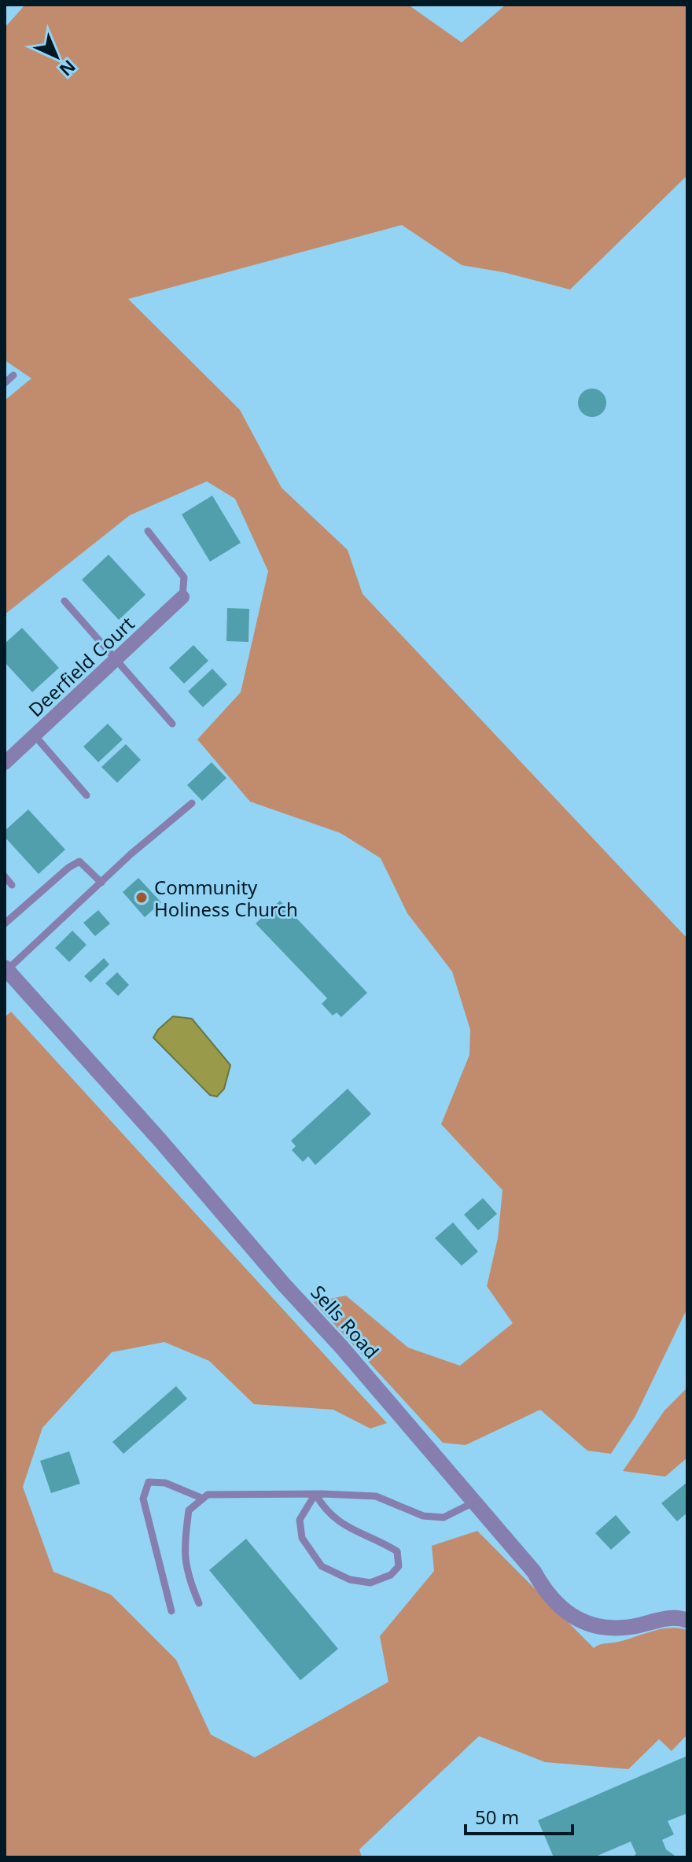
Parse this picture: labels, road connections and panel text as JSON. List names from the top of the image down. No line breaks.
{"streets":{"street":["Deerfield Court","Sells Road"]},"places":["Community Holiness Church"],"scale_bar":"50 m","north":"bottom right"}
